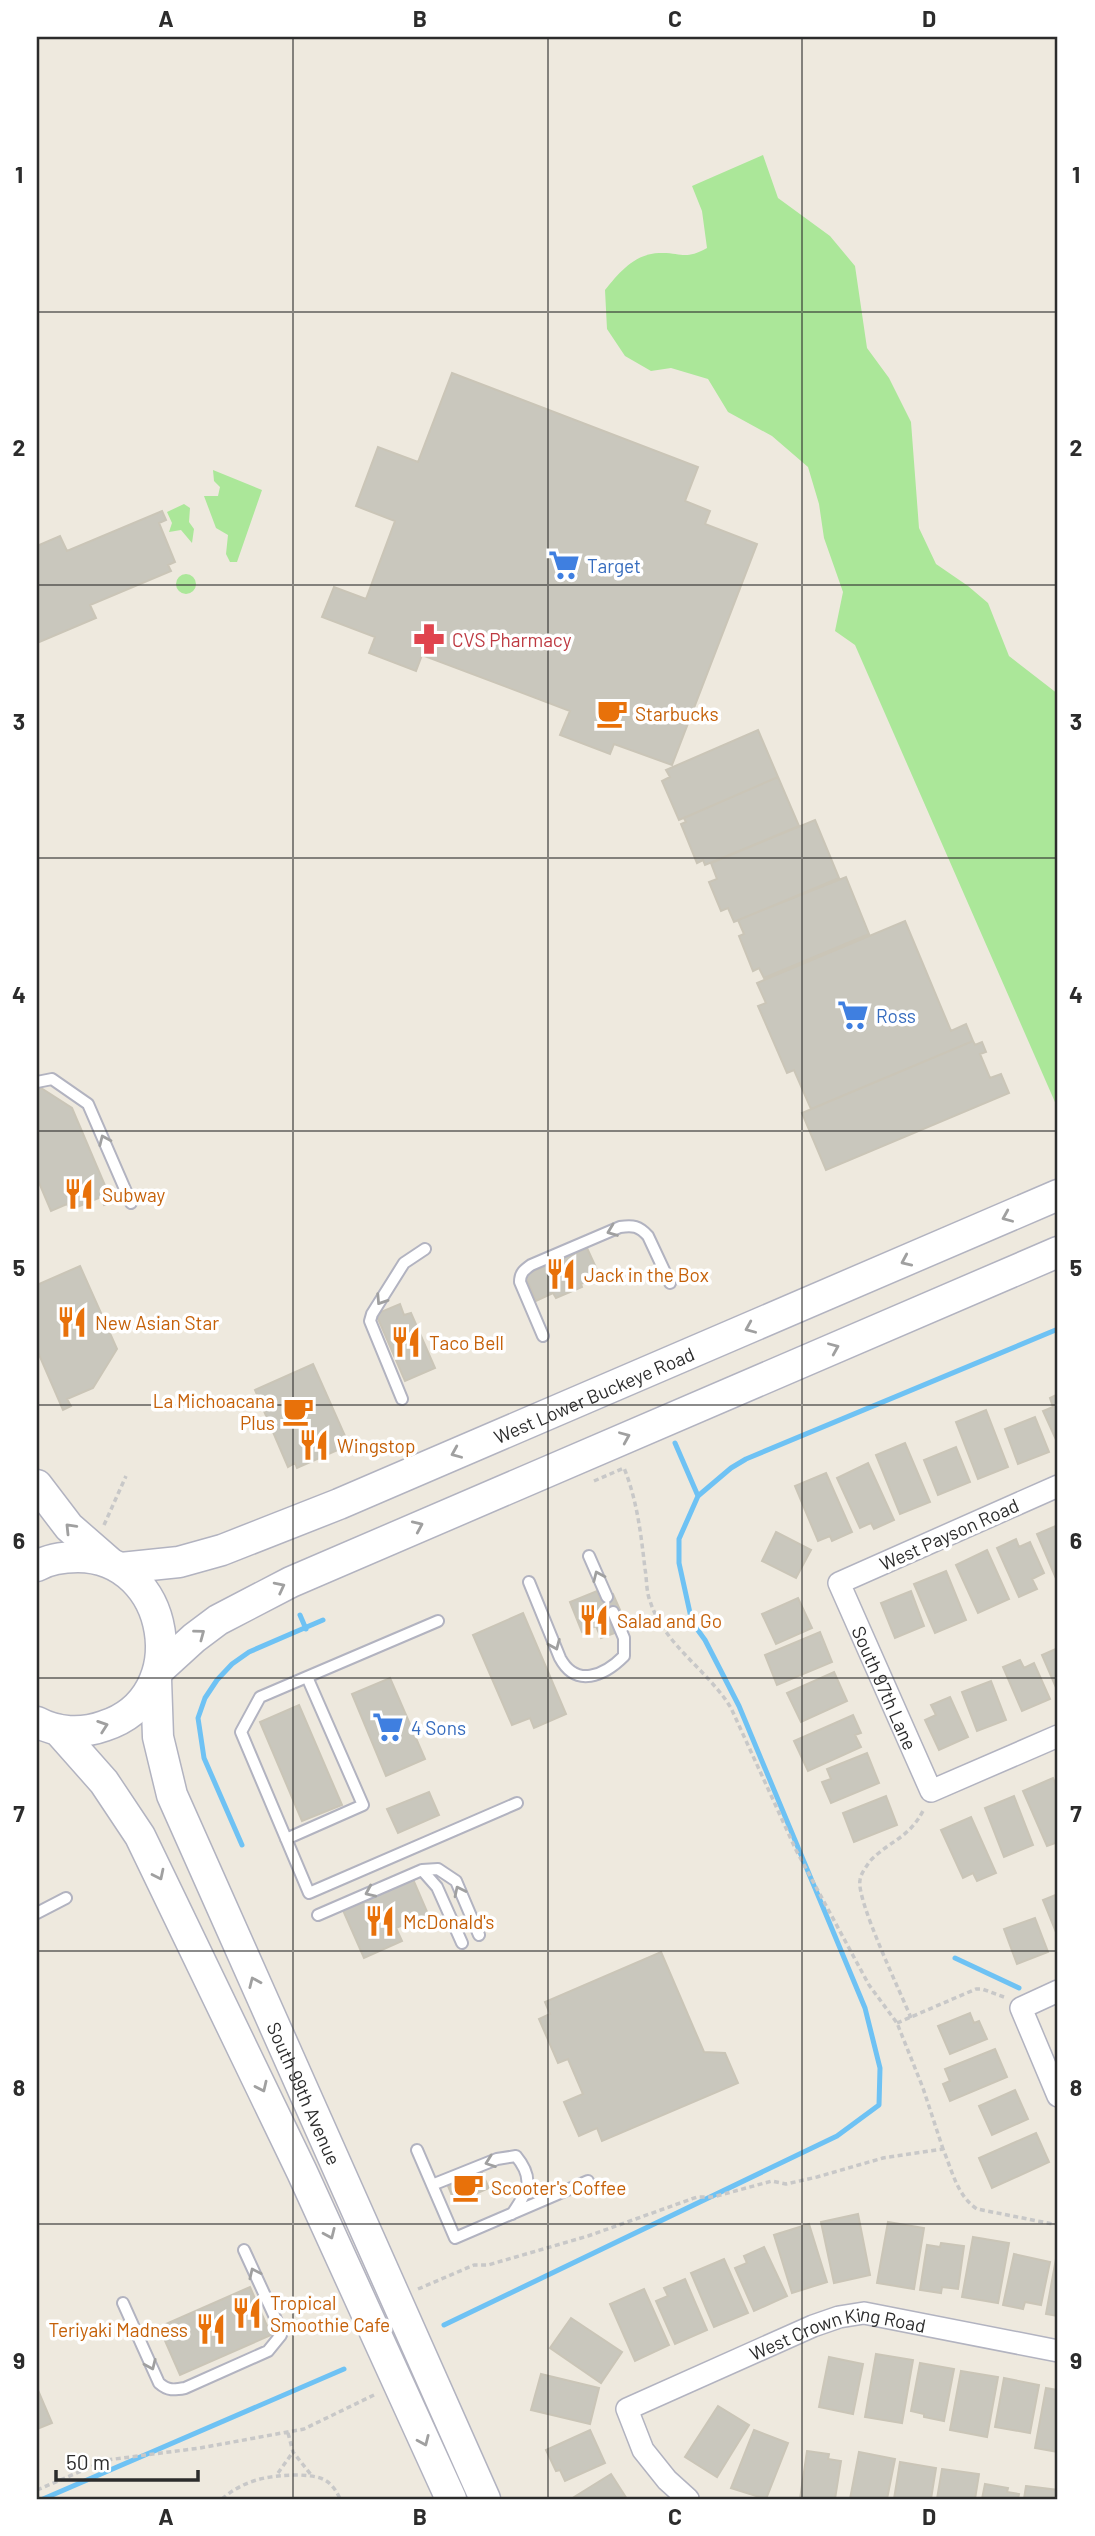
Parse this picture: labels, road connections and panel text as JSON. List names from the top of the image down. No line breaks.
{"streets":{"main road":["West Lower Buckeye Road","South 99th Avenue"],"street":["West Payson Road","South 97th Lane","West Crown King Road"]},"crossings":[["West Lower Buckeye Road","South 99th Avenue"],["West Payson Road","South 97th Lane"]],"places":{"supermarket":["Target","Ross","4 Sons"],"pharmacy":["CVS Pharmacy"],"cafe":["Starbucks","La Michoacana Plus","Scooter's Coffee"],"restaurant":["Subway","Jack in the Box","New Asian Star","Taco Bell","Wingstop","Salad and Go","McDonald's","Tropical Smoothie Cafe","Teriyaki Madness"]},"scale_bar":"50 m","grid":{"columns":["A","B","C","D"],"rows":["1","2","3","4","5","6","7","8","9"]}}
